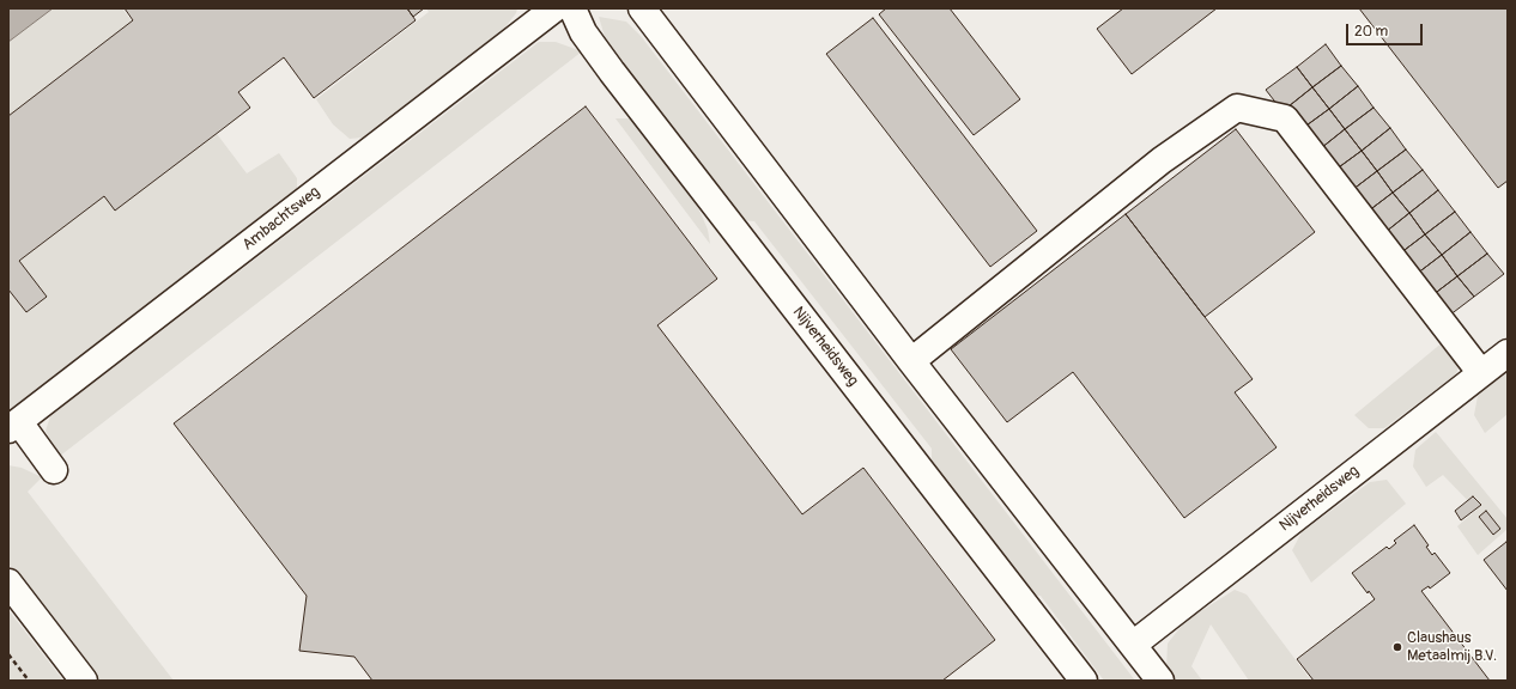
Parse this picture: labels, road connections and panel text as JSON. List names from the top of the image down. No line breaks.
{"streets":{"street":["Ambachtsweg","Nijverheidsweg"]},"places":["Claushaus Metaalmij B.V."],"scale_bar":"20 m"}
